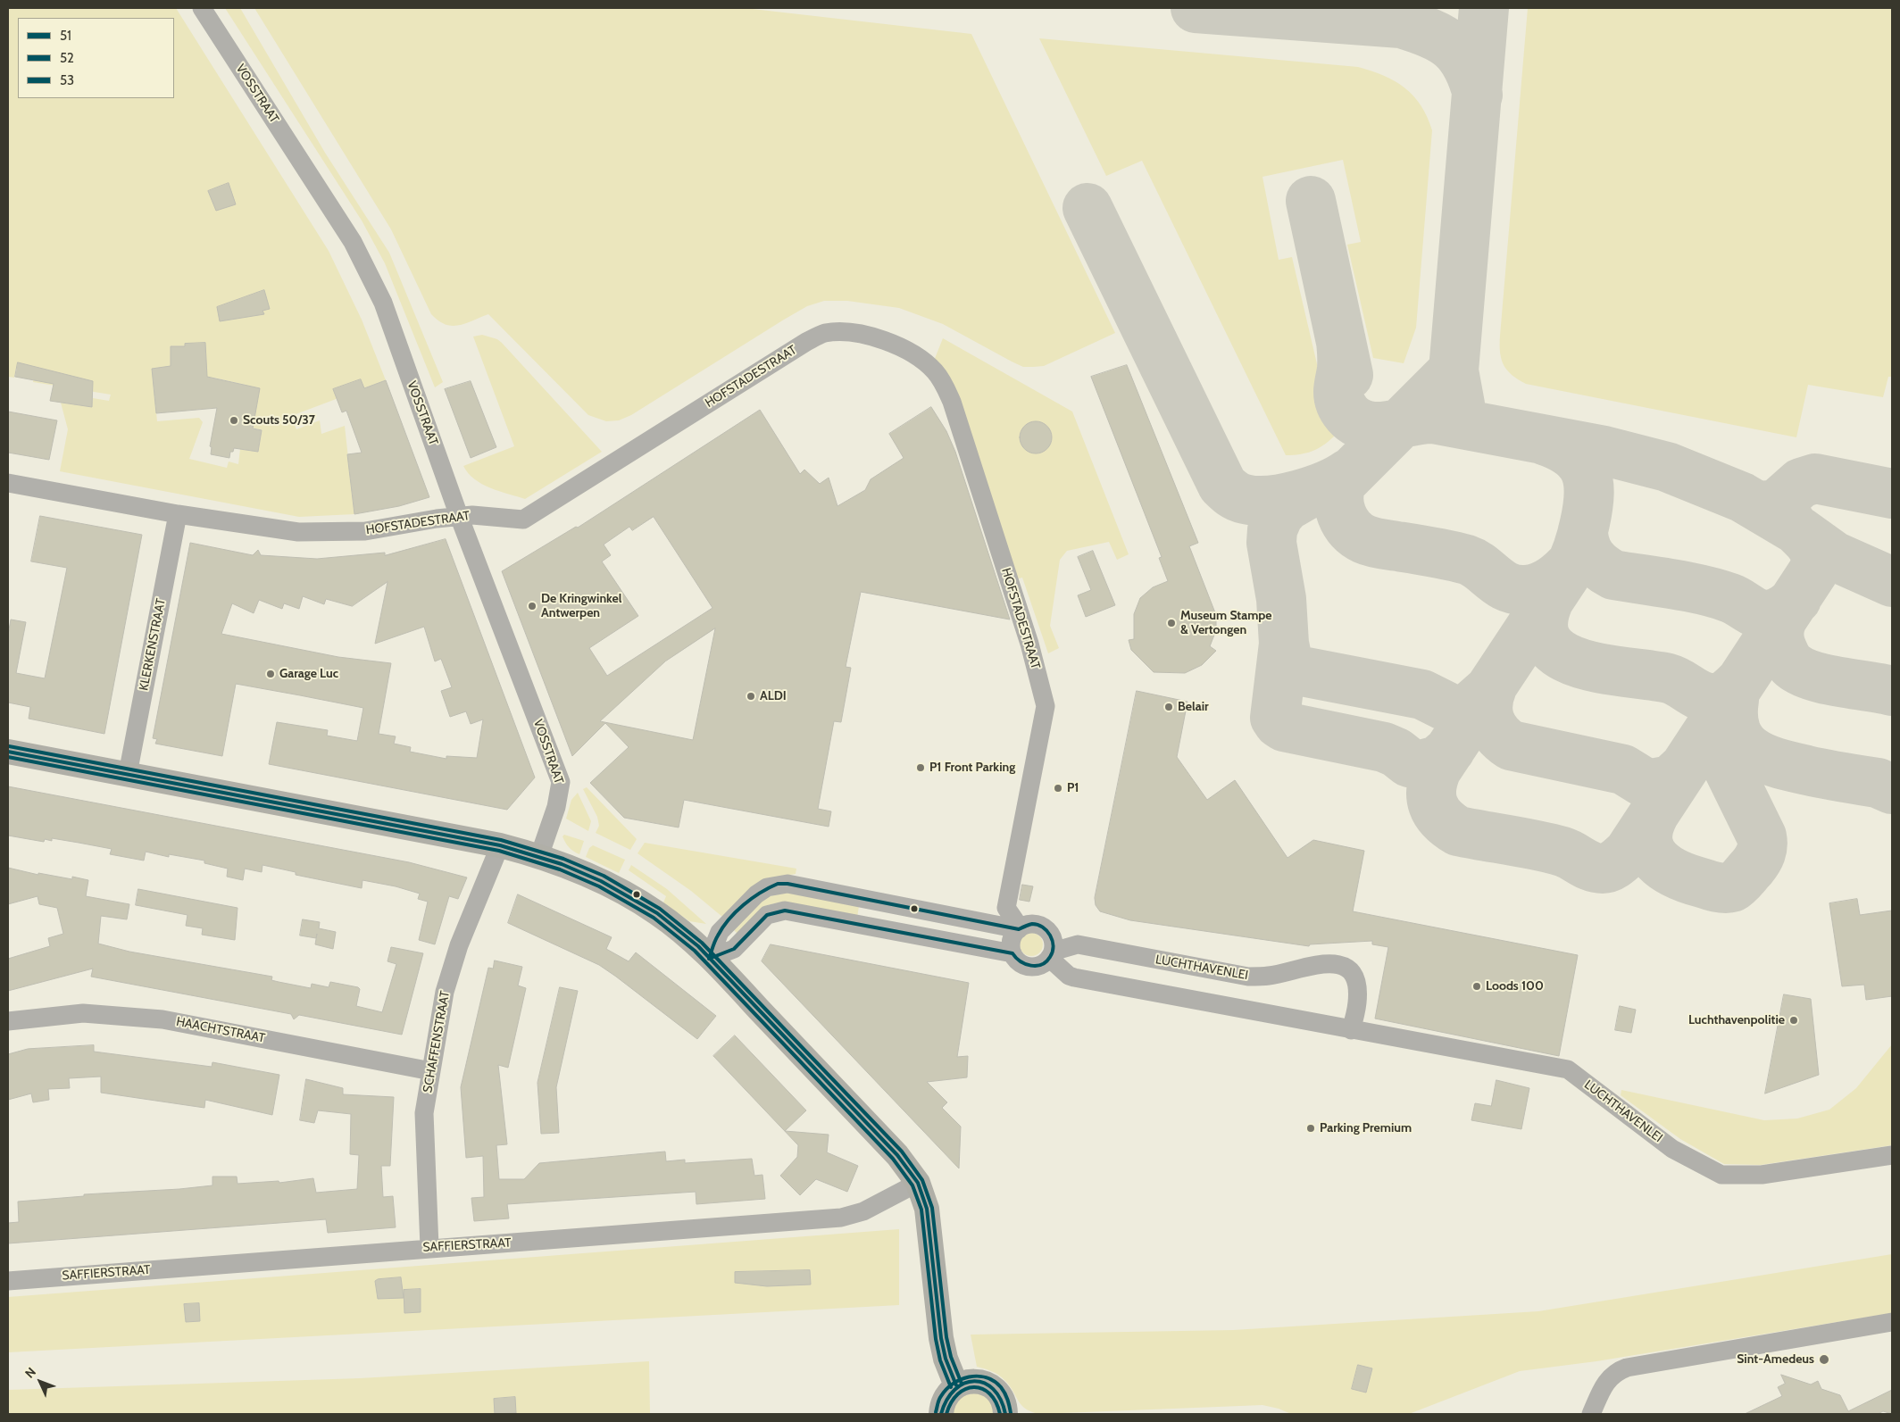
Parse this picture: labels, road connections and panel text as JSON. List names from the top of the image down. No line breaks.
{"streets":{"street":["VOSSTRAAT","HOFSTADESTRAAT","KLERKENSTRAAT","LUCHTHAVENLEI","HAACHTSTRAAT","SCHAFFENSTRAAT","SAFFIERSTRAAT"]},"crossings":[["VOSSTRAAT","HOFSTADESTRAAT"],["HOFSTADESTRAAT","KLERKENSTRAAT"],["HOFSTADESTRAAT","LUCHTHAVENLEI"],["HAACHTSTRAAT","SCHAFFENSTRAAT"],["SCHAFFENSTRAAT","SAFFIERSTRAAT"]],"places":["Scouts 50/37","De Kringwinkel Antwerpen","Museum Stampe & Vertongen","Garage Luc","ALDI","Belair","P1 Front Parking","P1","Loods 100","Luchthavenpolitie","Parking Premium","Sint-Amedeus"],"lines":["transit line 53","transit line 51","transit line 52"],"legend":["51","52","53"],"north":"top left"}
